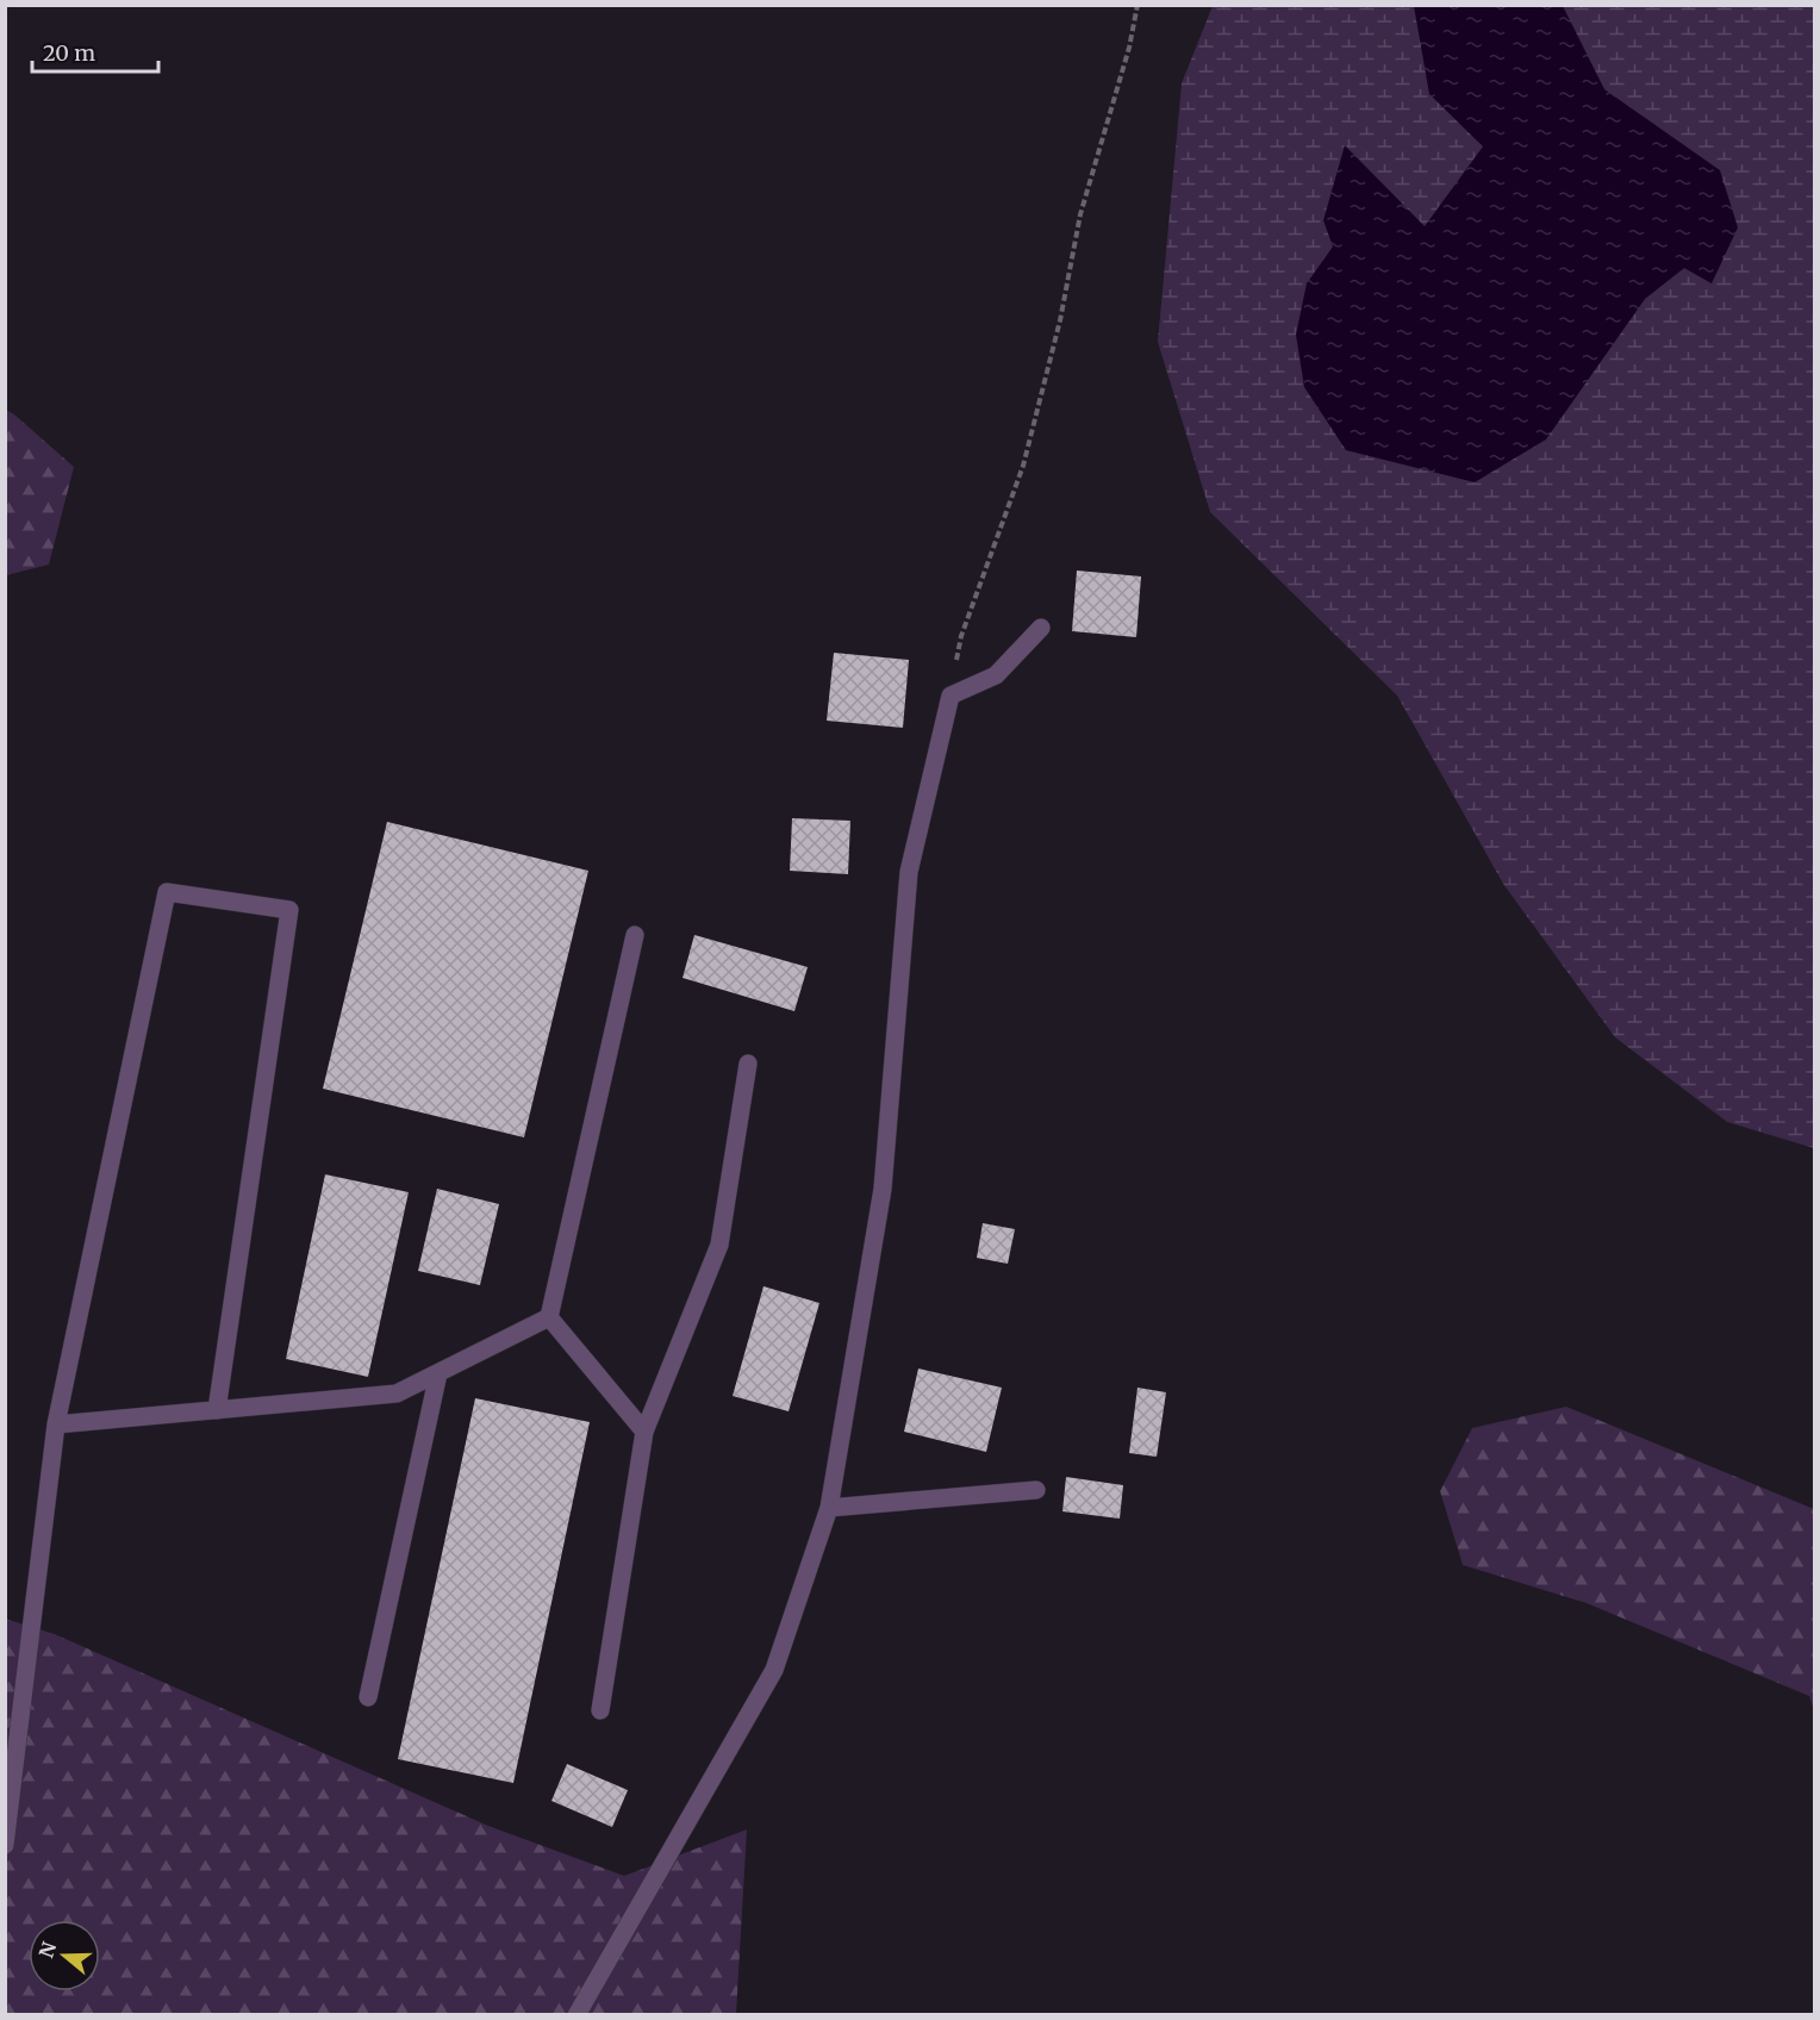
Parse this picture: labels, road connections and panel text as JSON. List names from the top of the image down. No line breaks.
{"scale_bar":"20 m","north":"left"}
